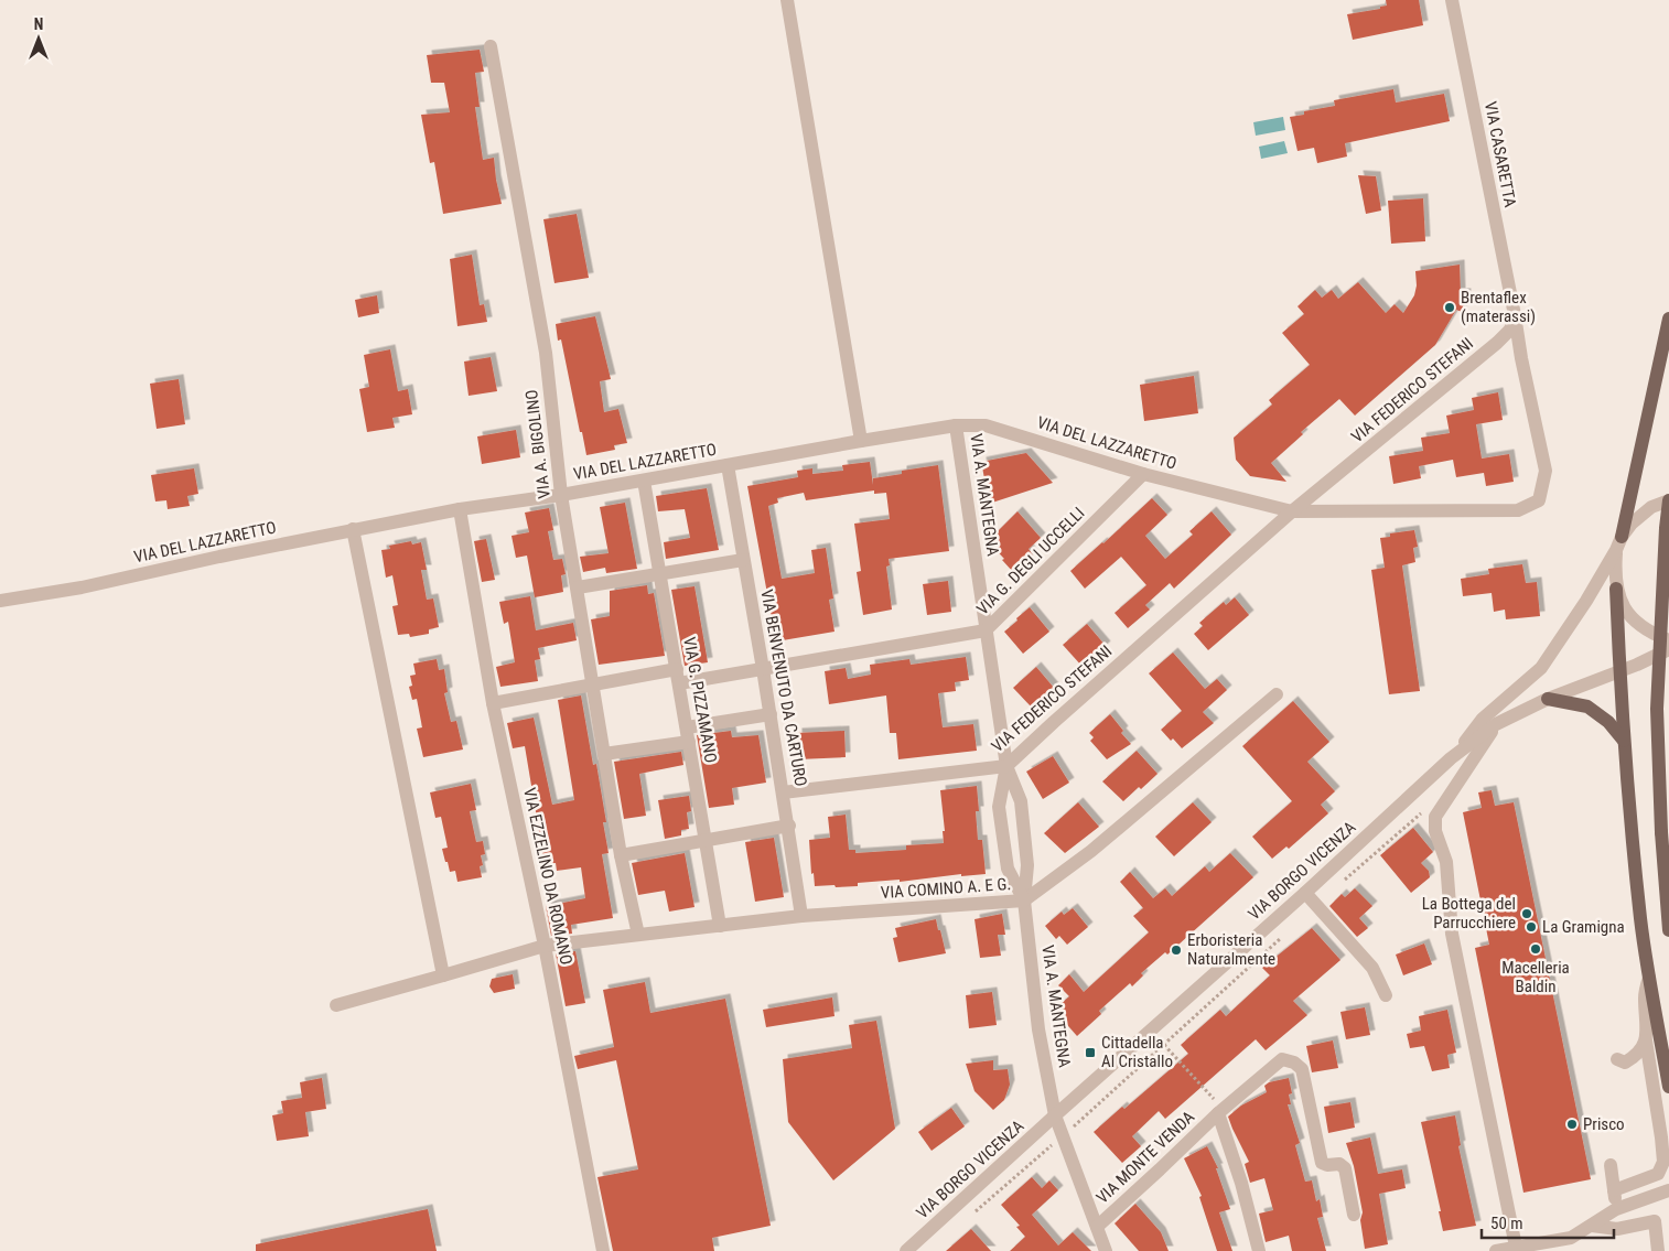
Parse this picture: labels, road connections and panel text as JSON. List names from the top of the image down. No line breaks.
{"streets":{"street":["VIA CASARETTA","VIA FEDERICO STEFANI","VIA DEL LAZZARETTO","VIA A. BIGOLINO","VIA A. MANTEGNA","VIA G. DEGLI UCCELLI","VIA BENVENUTO DA CARTURO","VIA G. PIZZAMANO","VIA BORGO VICENZA","VIA EZZELINO DA ROMANO","VIA COMINO A. E G.","VIA MONTE VENDA"]},"crossings":[["VIA CASARETTA","VIA FEDERICO STEFANI"],["VIA FEDERICO STEFANI","VIA DEL LAZZARETTO"],["VIA FEDERICO STEFANI","VIA A. MANTEGNA"],["VIA FEDERICO STEFANI","VIA BENVENUTO DA CARTURO"],["VIA DEL LAZZARETTO","VIA A. BIGOLINO"],["VIA DEL LAZZARETTO","VIA A. MANTEGNA"],["VIA DEL LAZZARETTO","VIA G. DEGLI UCCELLI"],["VIA DEL LAZZARETTO","VIA BENVENUTO DA CARTURO"],["VIA DEL LAZZARETTO","VIA G. PIZZAMANO"],["VIA DEL LAZZARETTO","VIA EZZELINO DA ROMANO"],["VIA A. BIGOLINO","VIA G. DEGLI UCCELLI"],["VIA A. BIGOLINO","VIA COMINO A. E G."],["VIA A. MANTEGNA","VIA G. DEGLI UCCELLI"],["VIA A. MANTEGNA","VIA BORGO VICENZA"],["VIA A. MANTEGNA","VIA COMINO A. E G."],["VIA A. MANTEGNA","VIA MONTE VENDA"],["VIA G. DEGLI UCCELLI","VIA BENVENUTO DA CARTURO"],["VIA G. DEGLI UCCELLI","VIA G. PIZZAMANO"],["VIA G. DEGLI UCCELLI","VIA EZZELINO DA ROMANO"],["VIA BENVENUTO DA CARTURO","VIA COMINO A. E G."],["VIA G. PIZZAMANO","VIA COMINO A. E G."],["VIA EZZELINO DA ROMANO","VIA COMINO A. E G."]],"places":{"other":["Brentaflex (materassi)","La Bottega del Parrucchiere","La Gramigna","Macelleria Baldin","Erboristeria Naturalmente","Prisco"],"transit":["Cittadella Al Cristallo"]},"scale_bar":"50 m","north":"top"}
